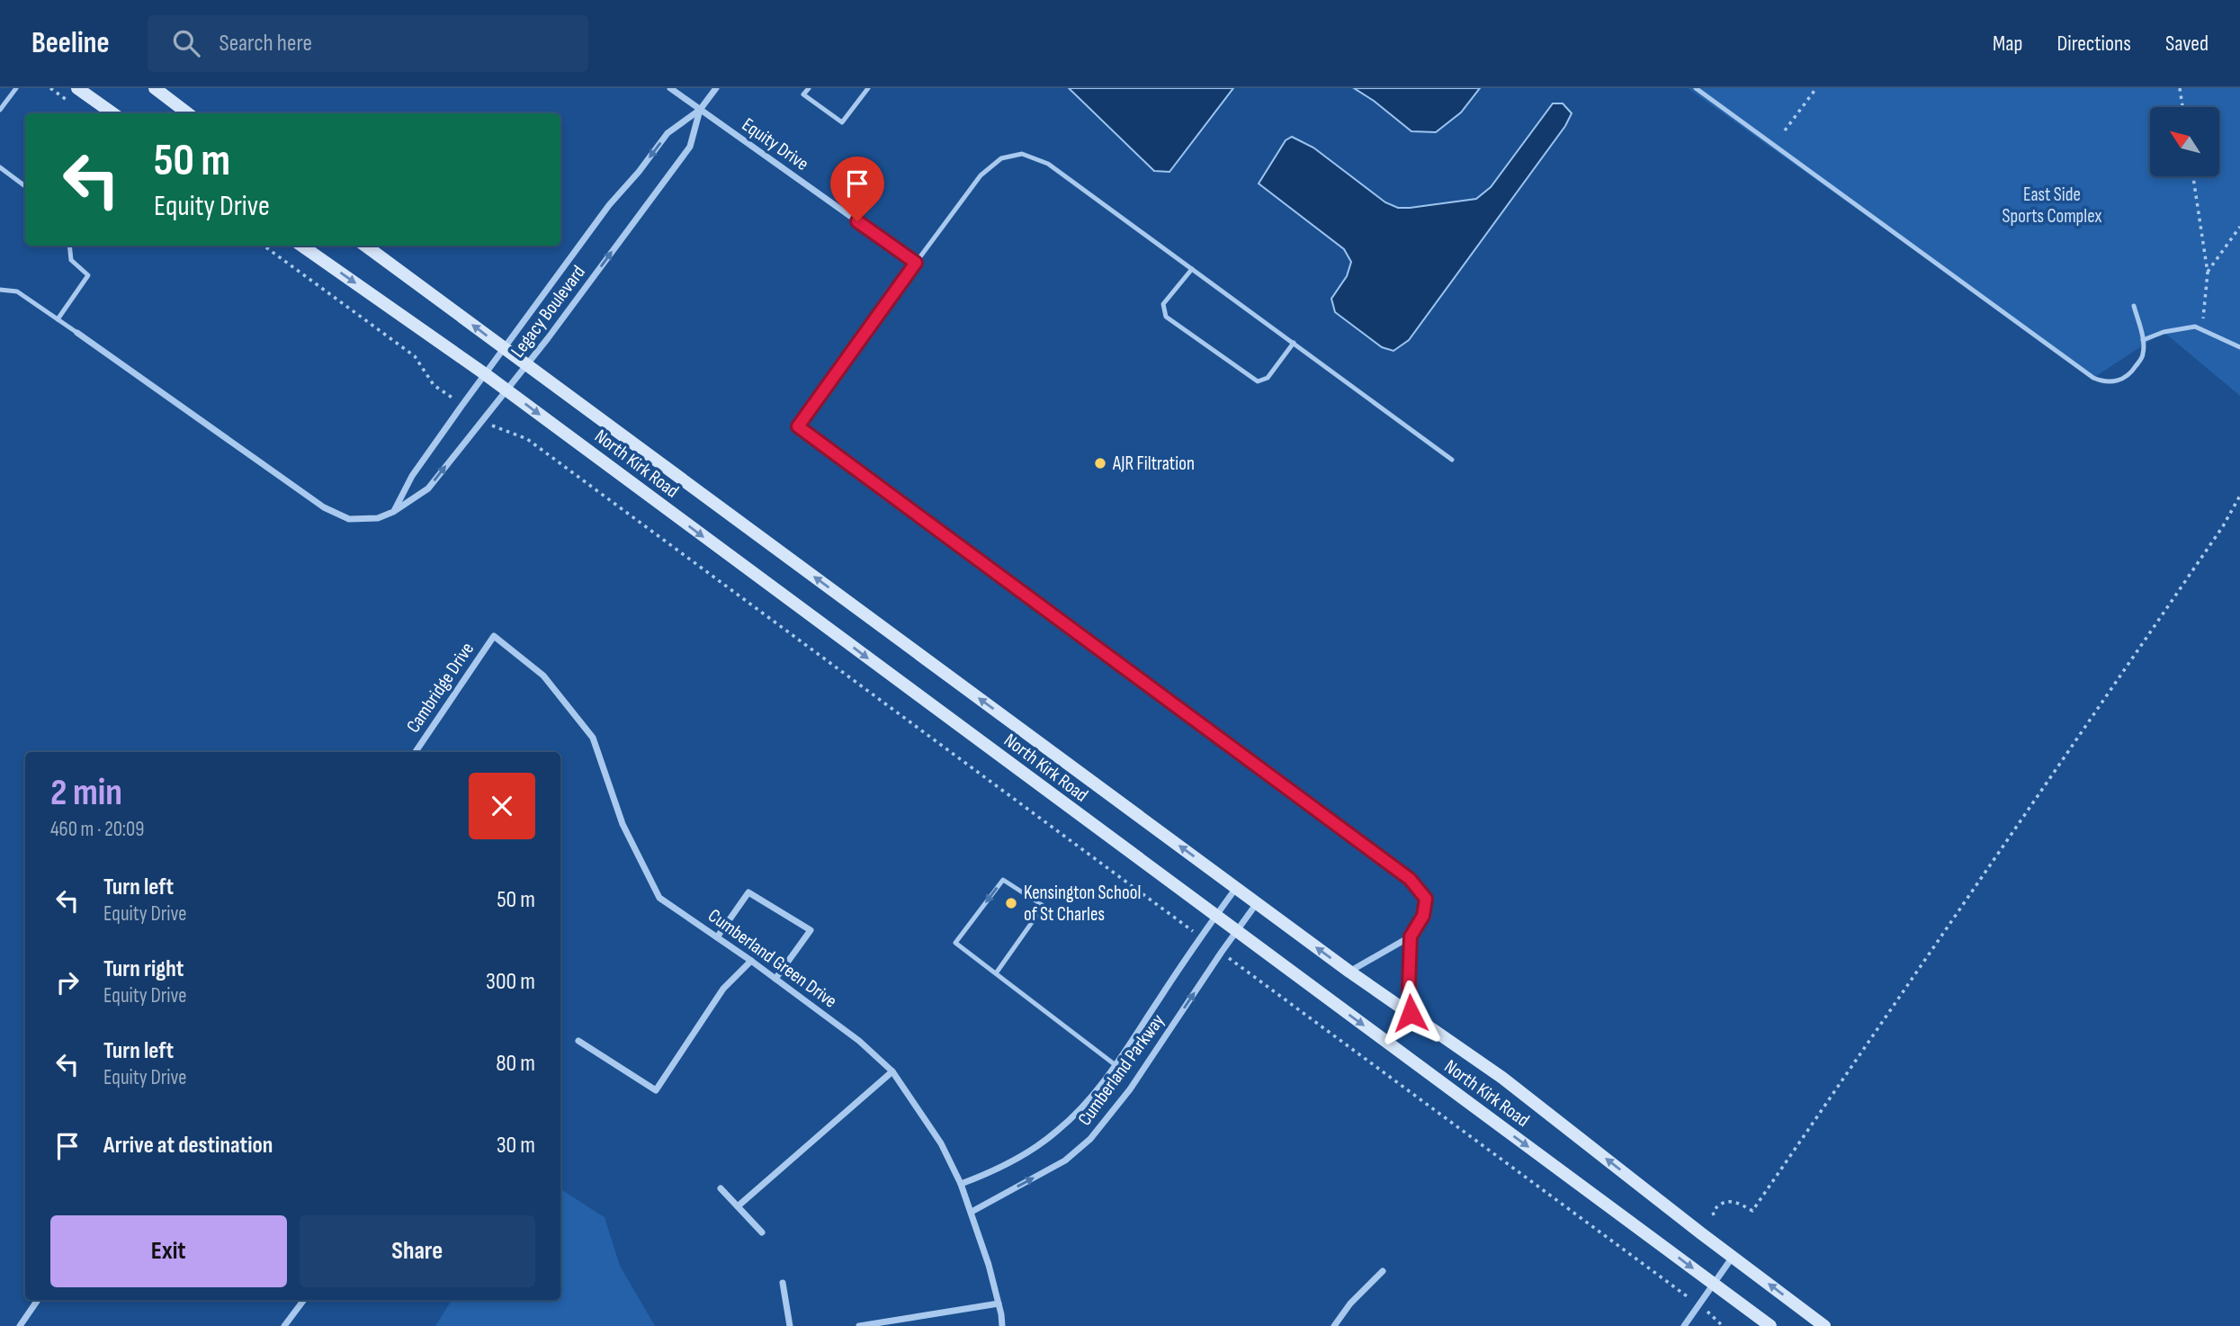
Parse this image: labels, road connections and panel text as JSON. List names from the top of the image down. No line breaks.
{"streets":{"main road":["North Kirk Road"],"street":["Equity Drive","Legacy Boulevard","Cambridge Drive","Cumberland Green Drive","Cumberland Parkway"]},"crossings":[["Equity Drive","Legacy Boulevard"],["Legacy Boulevard","North Kirk Road"],["North Kirk Road","Cumberland Parkway"],["Cambridge Drive","Cumberland Green Drive"],["Cumberland Green Drive","Cumberland Parkway"]],"parks":["East Side Sports Complex"],"places":["AJR Filtration","Kensington School of St Charles"],"north":"top left","page":{"header":"Beeline","search":"Search here","nav":["Map","Directions","Saved"],"turn":["50 m","Equity Drive"],"heading":["2 min","460 m · 20:09"],"list":[{"name":"Turn left","note":"Equity Drive","value":"50 m"},{"name":"Turn right","note":"Equity Drive","value":"300 m"},{"name":"Turn left","note":"Equity Drive","value":"80 m"},{"name":"Arrive at destination","value":"30 m"}],"buttons":["Exit","Share"]}}
